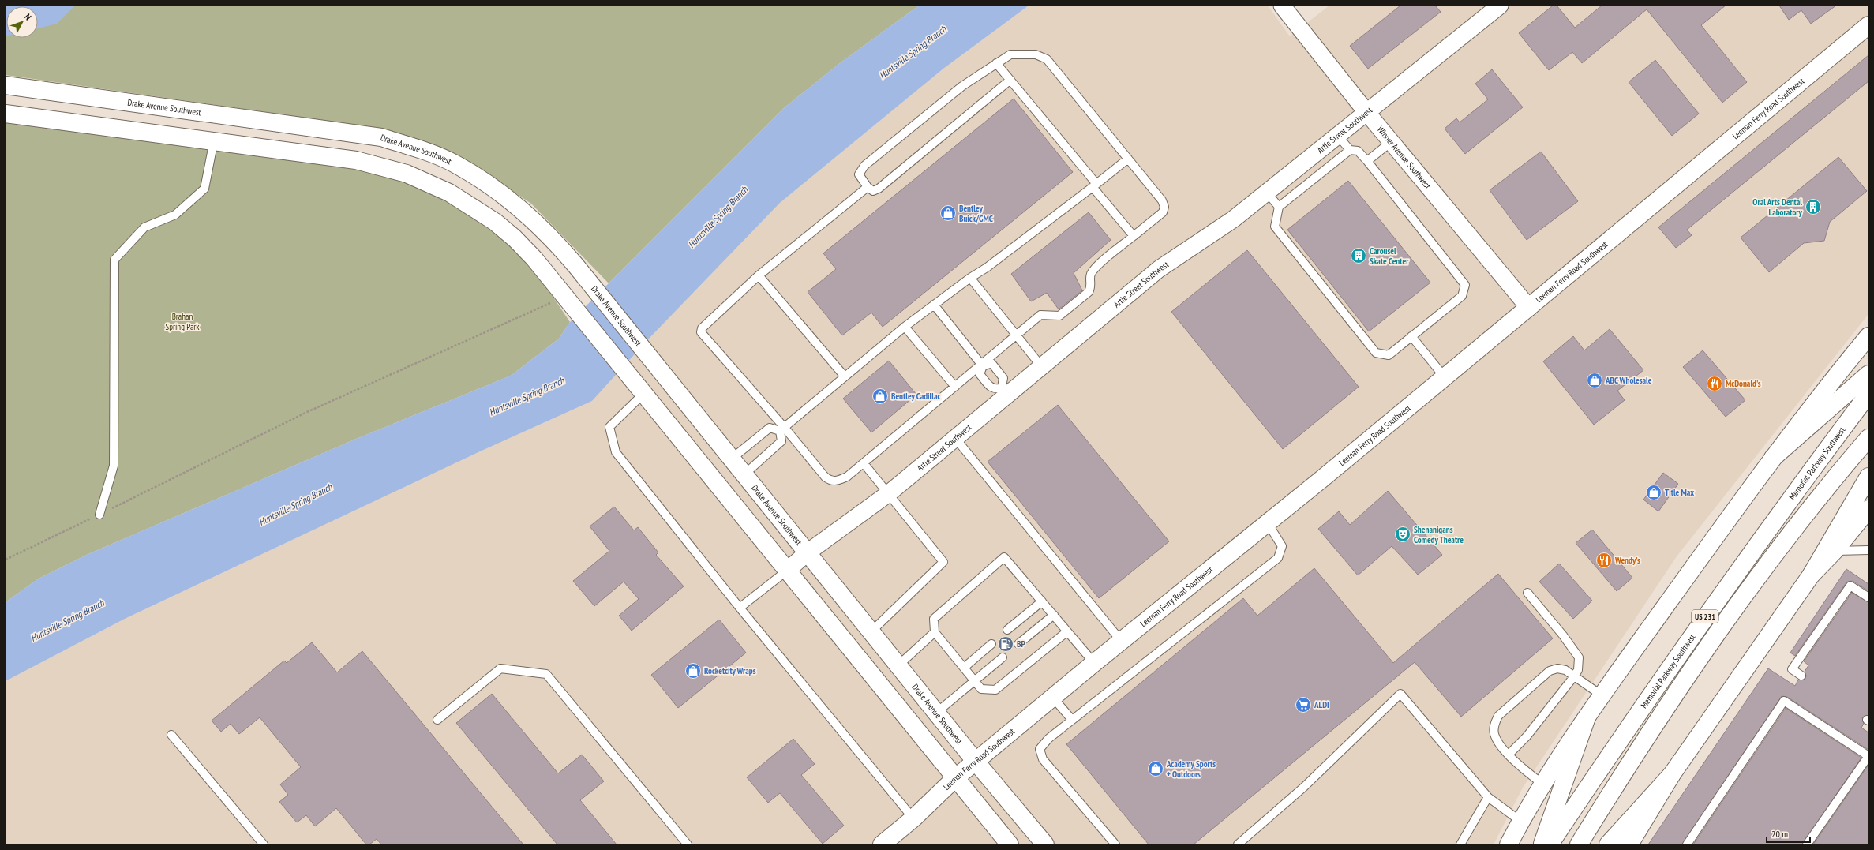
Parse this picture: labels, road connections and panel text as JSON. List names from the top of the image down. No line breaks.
{"streets":{"main road":["Drake Avenue Southwest","Leeman Ferry Road Southwest","Memorial Parkway Southwest","US 231"],"street":["Artie Street Southwest","Winner Avenue Southwest"]},"crossings":[["Drake Avenue Southwest","Leeman Ferry Road Southwest"],["Drake Avenue Southwest","Artie Street Southwest"],["Leeman Ferry Road Southwest","Winner Avenue Southwest"],["Artie Street Southwest","Winner Avenue Southwest"]],"water":["Huntsville Spring Branch"],"parks":["Brahan Spring Park"],"places":{"building":["Oral Arts Dental Laboratory","Carousel Skate Center"],"shop":["Bentley Buick/GMC","ABC Wholesale","Bentley Cadillac","Title Max","Rocketcity Wraps","Academy Sports + Outdoors"],"restaurant":["McDonald's","Wendy's"],"theatre":["Shenanigans Comedy Theatre"],"fuel station":["BP"],"supermarket":["ALDI"]},"scale_bar":"20 m","north":"top right"}
